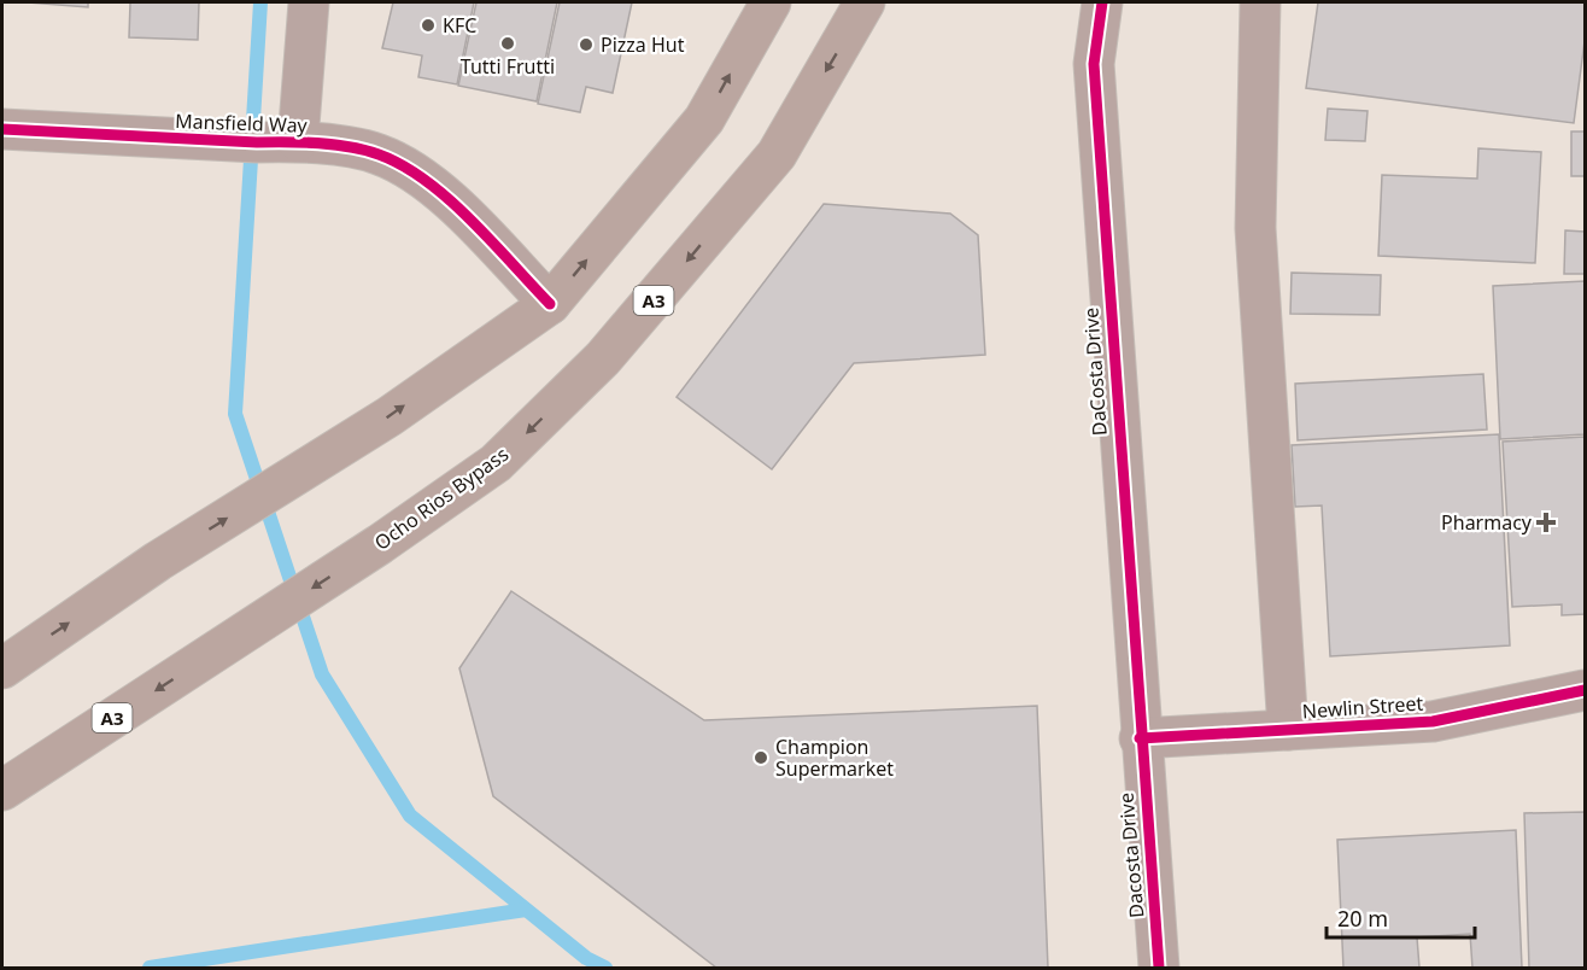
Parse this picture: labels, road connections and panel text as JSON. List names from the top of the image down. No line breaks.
{"streets":{"main road":["A3","Ocho Rios Bypass"],"street":["Mansfield Way","DaCosta Drive","Newlin Street","Dacosta Drive"]},"crossings":[["DaCosta Drive","Newlin Street"],["DaCosta Drive","Dacosta Drive"],["Newlin Street","Dacosta Drive"]],"places":{"other":["KFC","Tutti Frutti","Pizza Hut","Champion Supermarket"],"health":["Pharmacy"]},"scale_bar":"20 m"}
